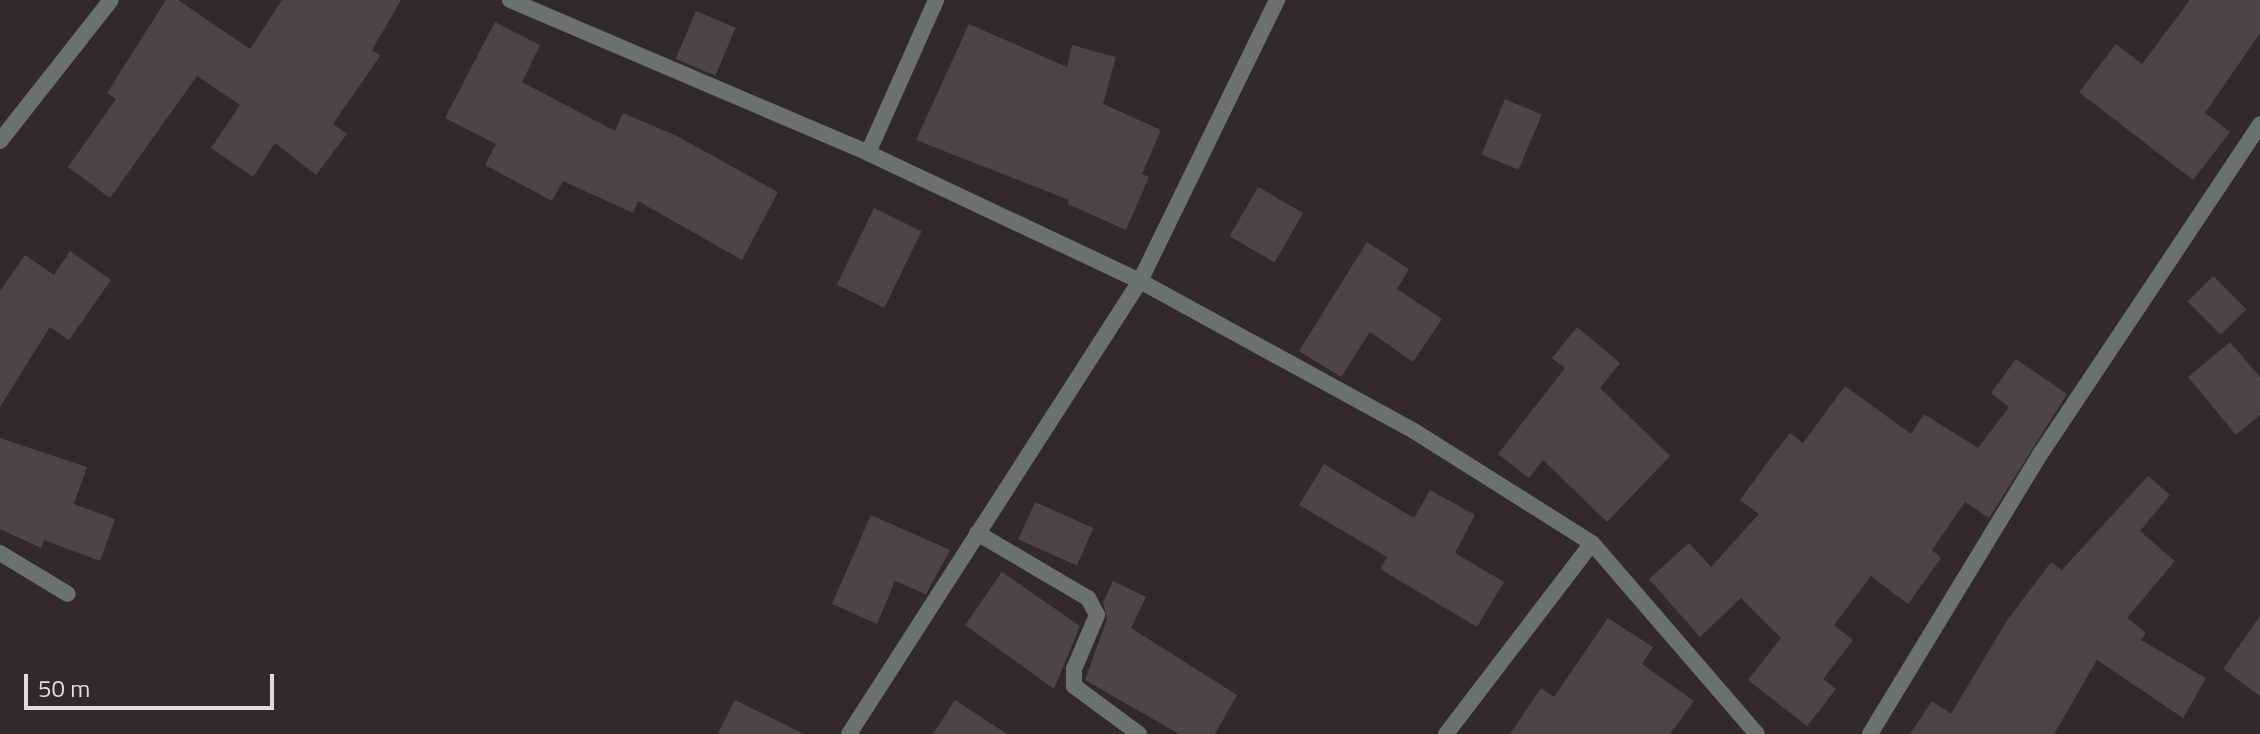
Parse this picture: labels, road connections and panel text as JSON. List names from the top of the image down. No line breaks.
{"scale_bar":"50 m"}
